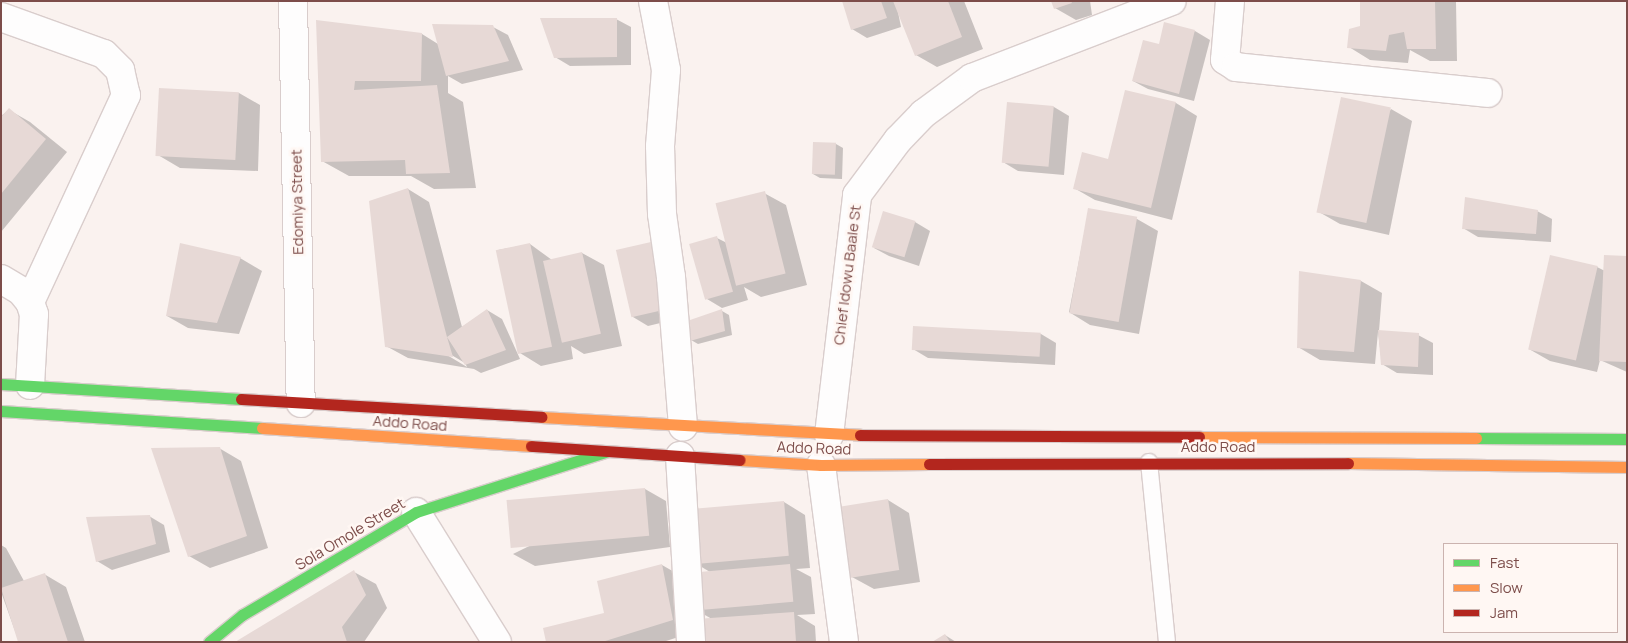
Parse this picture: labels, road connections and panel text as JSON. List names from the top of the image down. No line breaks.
{"streets":{"main road":["Addo Road","Sola Omole Street"],"street":["Edomiya Street","Chief Idowu Baale St"]},"crossings":[["Edomiya Street","Addo Road"],["Chief Idowu Baale St","Addo Road"],["Addo Road","Sola Omole Street"]],"legend":["Fast","Slow","Jam"]}
